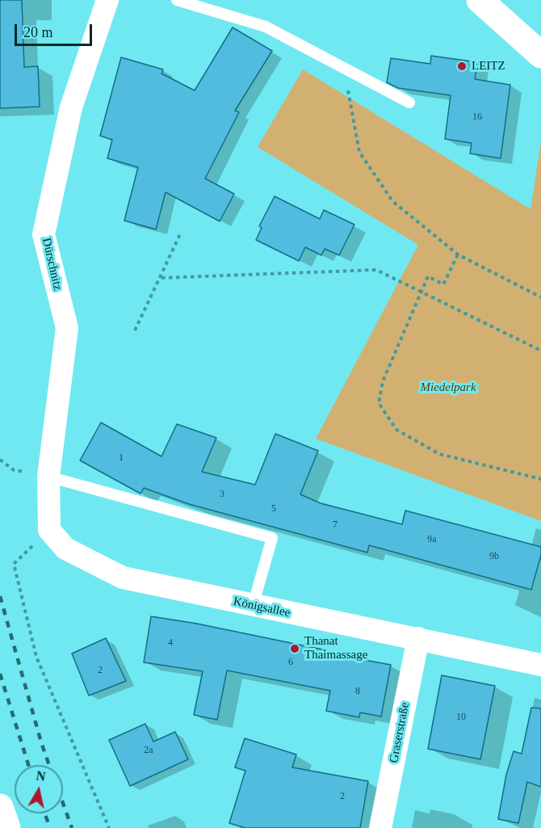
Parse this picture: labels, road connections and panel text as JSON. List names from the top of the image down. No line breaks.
{"streets":{"street":["Dürschnitz","Königsallee","Graserstraße"]},"crossings":[["Königsallee","Graserstraße"]],"parks":["Miedelpark"],"places":["LEITZ","Thanat Thaimassage"],"house_numbers":["16","1","3","5","7","9a","9b","4","6","2","8","10","2a","2"],"scale_bar":"20 m","north":"top"}
